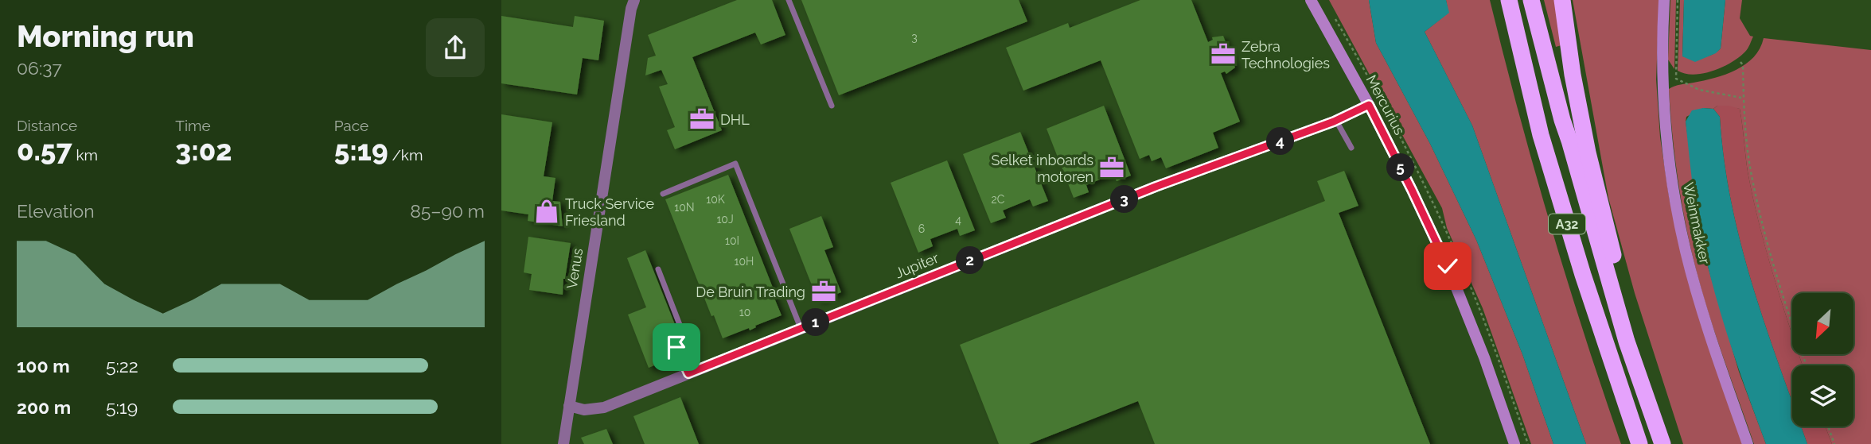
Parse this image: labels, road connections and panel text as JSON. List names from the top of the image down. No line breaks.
{"streets":{"highway":["A32"],"main road":["Mercurius","Weinmakker"],"street":["Jupiter","Venus"]},"crossings":[["Mercurius","Jupiter"],["Jupiter","Venus"]],"places":{"office":["Zebra Technologies","DHL","Selket inboards motoren","De Bruin Trading"],"shop":["Truck Service Friesland"]},"house_numbers":["3","10K","2C","10N","10J","4","6","10I","10H","10"],"north":"bottom left","page":{"heading":["Morning run","06:37"],"stats":[["Distance","0.57 km"],["Time","3:02"],["Pace","5:19 /km"]],"pins":["4","5","3","2","1"],"chart":["Elevation","85–90 m"],"list":[{"name":"100 m","note":"5:22"},{"name":"200 m","note":"5:19"}]}}
